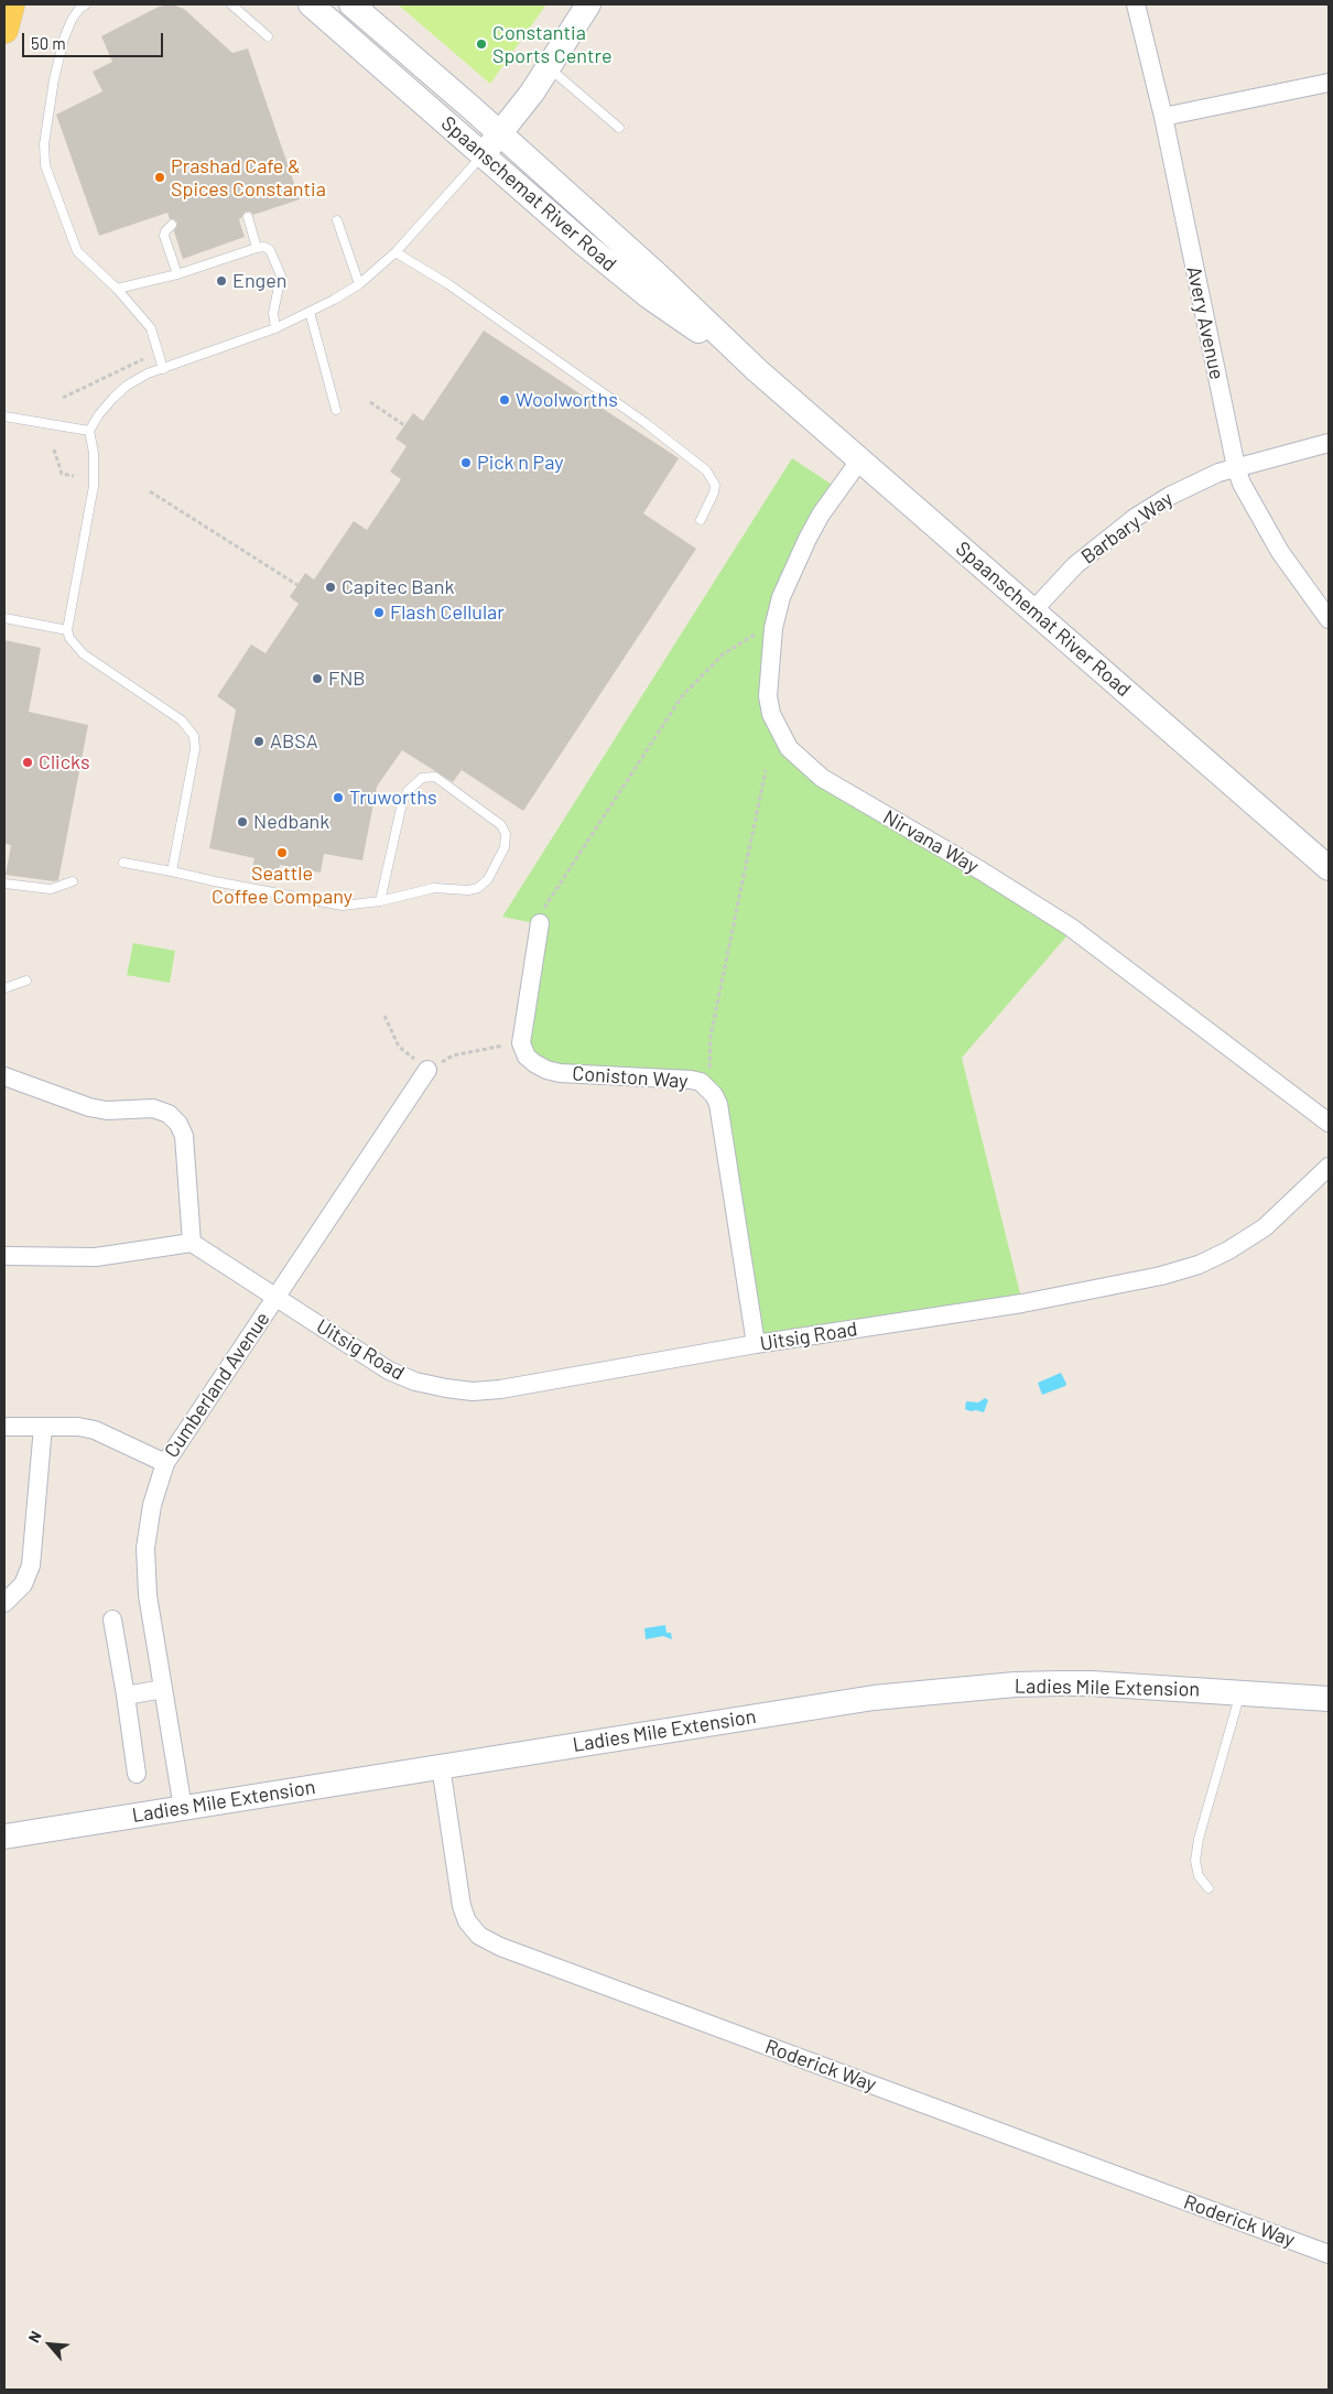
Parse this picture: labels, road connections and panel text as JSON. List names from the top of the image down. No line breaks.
{"streets":{"main road":["Spaanschemat River Road","Ladies Mile Extension"],"street":["Avery Avenue","Barbary Way","Nirvana Way","Coniston Way","Uitsig Road","Cumberland Avenue","Roderick Way"]},"crossings":[["Spaanschemat River Road","Barbary Way"],["Spaanschemat River Road","Nirvana Way"],["Avery Avenue","Barbary Way"],["Coniston Way","Uitsig Road"],["Uitsig Road","Cumberland Avenue"],["Cumberland Avenue","Ladies Mile Extension"],["Ladies Mile Extension","Roderick Way"]],"places":["Constantia Sports Centre","Prashad Cafe & Spices Constantia","Engen","Woolworths","Pick n Pay","Capitec Bank","Flash Cellular","FNB","ABSA","Clicks","Truworths","Nedbank","Seattle Coffee Company"],"scale_bar":"50 m","north":"top left"}
